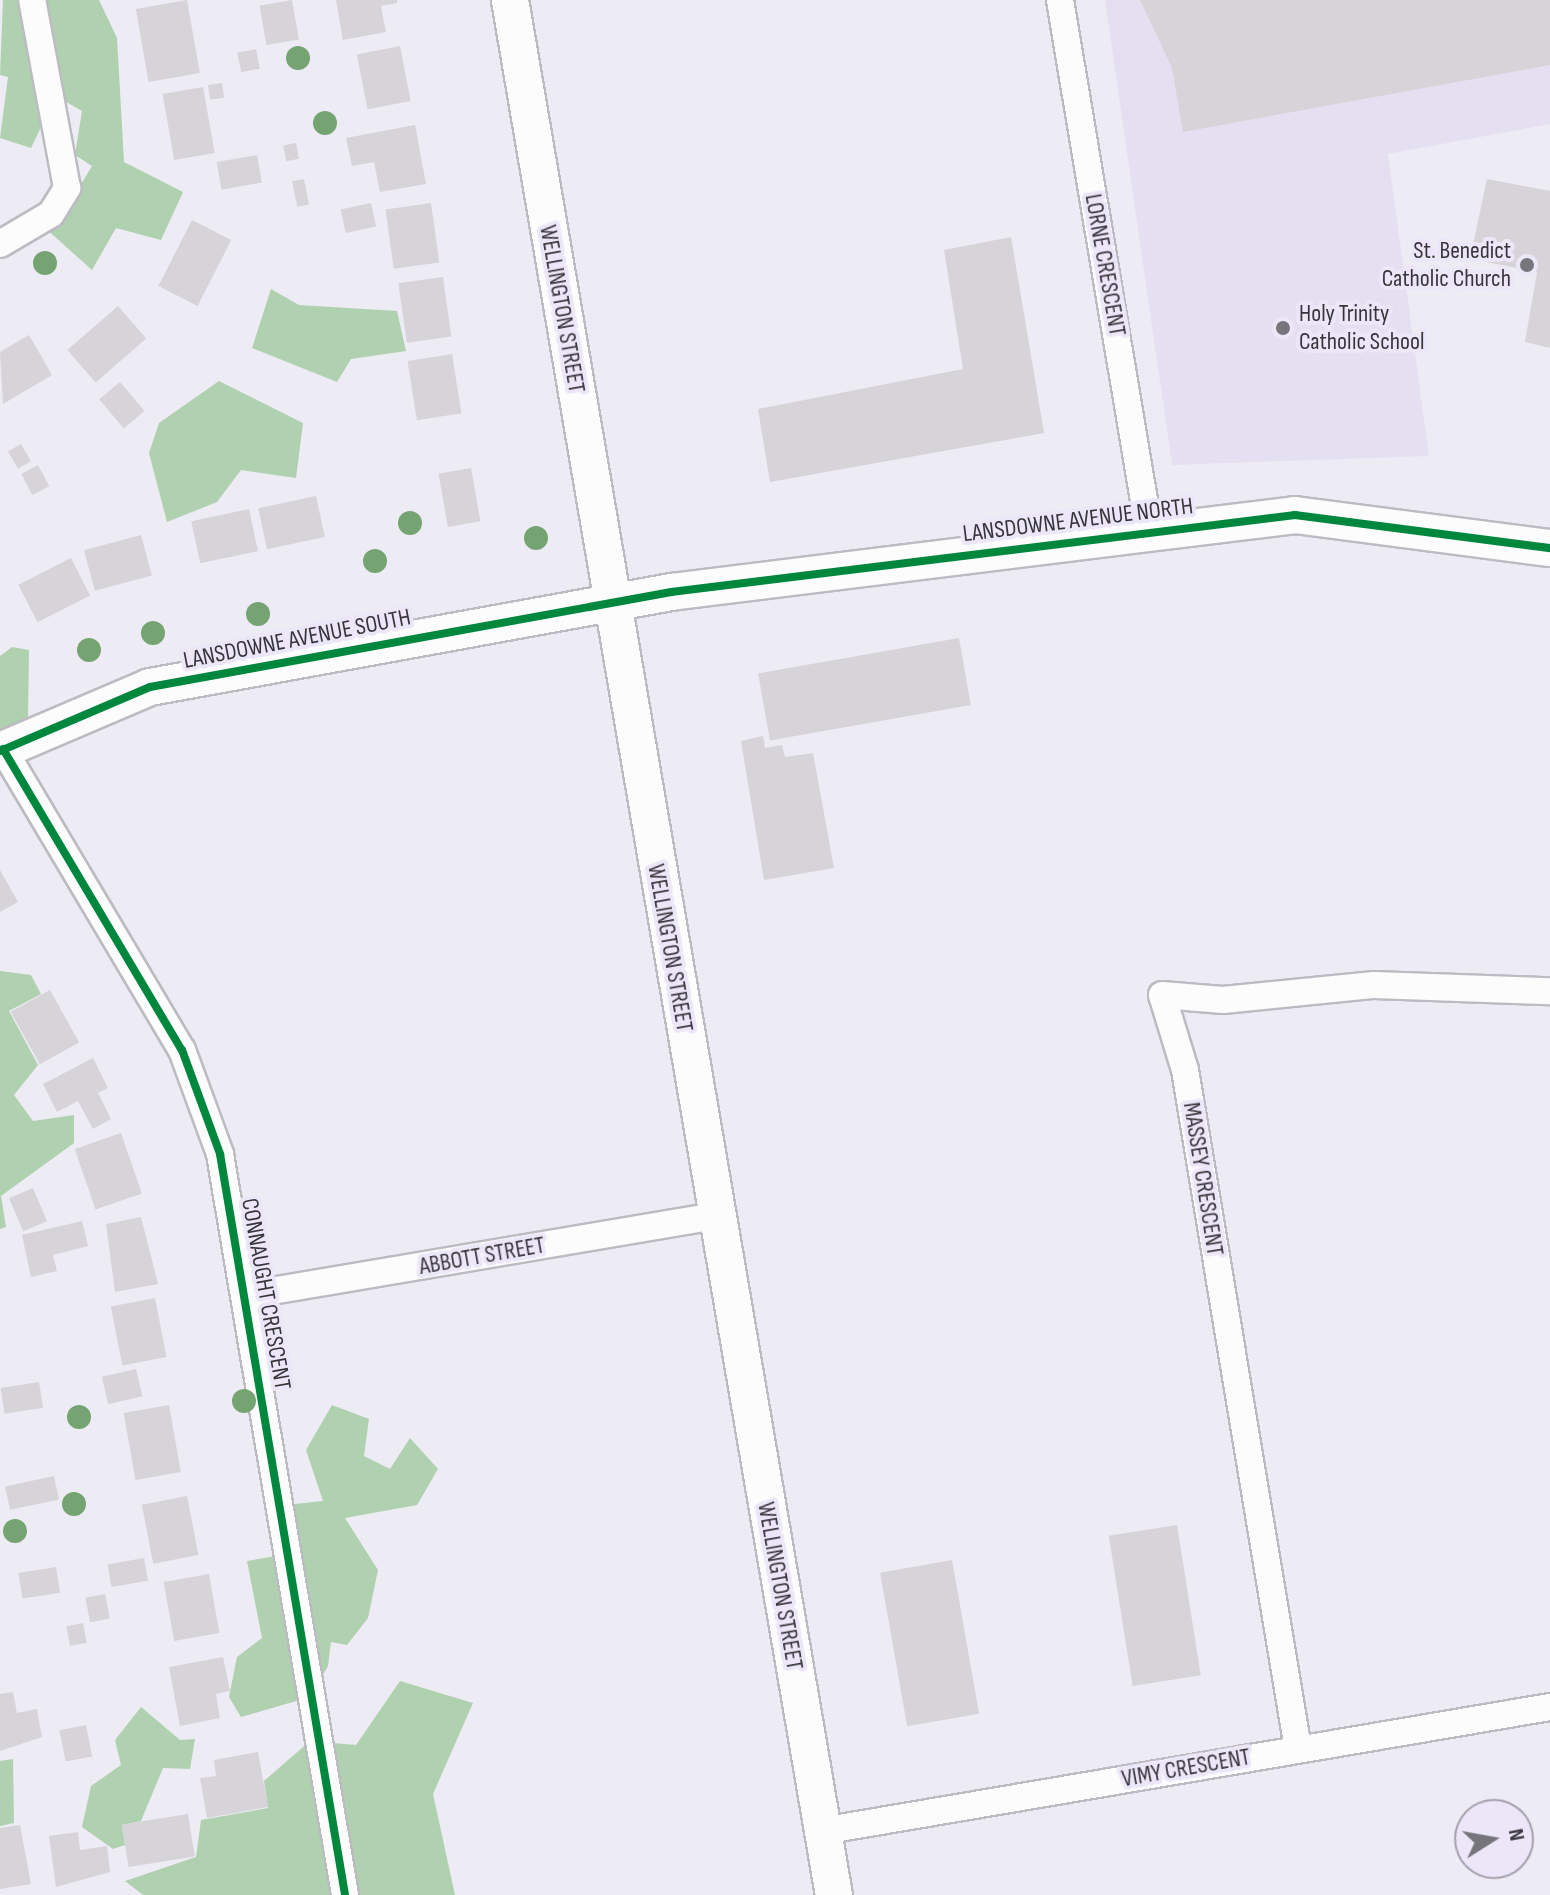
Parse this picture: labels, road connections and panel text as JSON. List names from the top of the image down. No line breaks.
{"streets":{"main road":["WELLINGTON STREET","LANSDOWNE AVENUE NORTH","LANSDOWNE AVENUE SOUTH"],"street":["LORNE CRESCENT","MASSEY CRESCENT","ABBOTT STREET","CONNAUGHT CRESCENT","VIMY CRESCENT"]},"crossings":[["LORNE CRESCENT","LANSDOWNE AVENUE NORTH"],["WELLINGTON STREET","LANSDOWNE AVENUE NORTH"],["WELLINGTON STREET","LANSDOWNE AVENUE SOUTH"],["WELLINGTON STREET","ABBOTT STREET"],["WELLINGTON STREET","VIMY CRESCENT"],["LANSDOWNE AVENUE NORTH","LANSDOWNE AVENUE SOUTH"],["LANSDOWNE AVENUE SOUTH","CONNAUGHT CRESCENT"],["MASSEY CRESCENT","VIMY CRESCENT"],["ABBOTT STREET","CONNAUGHT CRESCENT"]],"places":["St. Benedict Catholic Church","Holy Trinity Catholic School"],"north":"right"}
